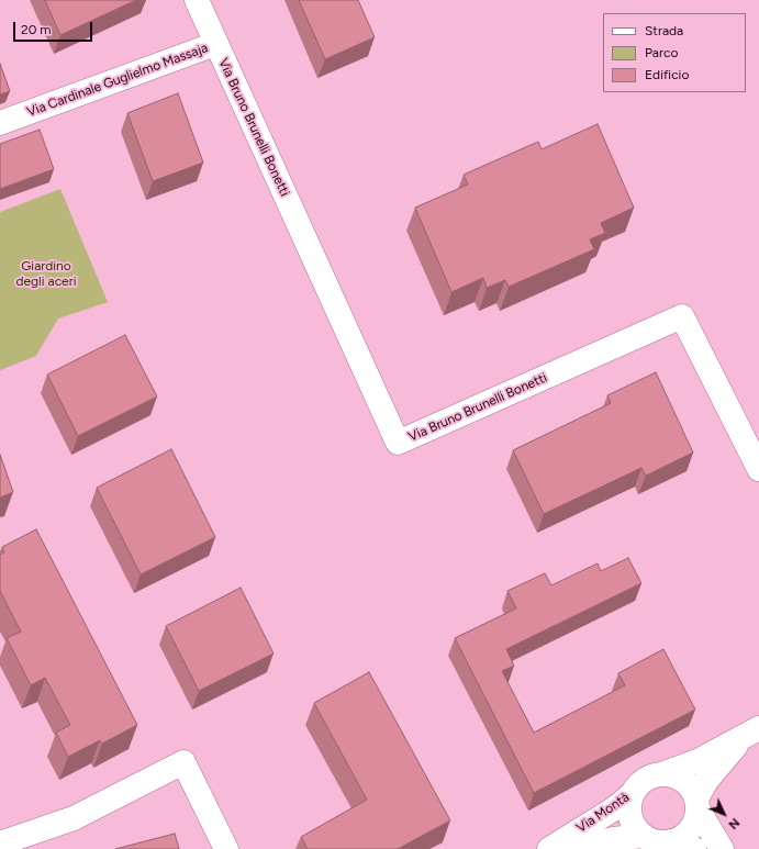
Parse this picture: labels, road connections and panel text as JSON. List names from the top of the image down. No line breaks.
{"streets":{"street":["Via Cardinale Guglielmo Massaja","Via Bruno Brunelli Bonetti","Via Montà"]},"crossings":[["Via Cardinale Guglielmo Massaja","Via Bruno Brunelli Bonetti"]],"parks":["Giardino degli aceri"],"legend":["Strada","Parco","Edificio"],"scale_bar":"20 m","north":"bottom right"}
